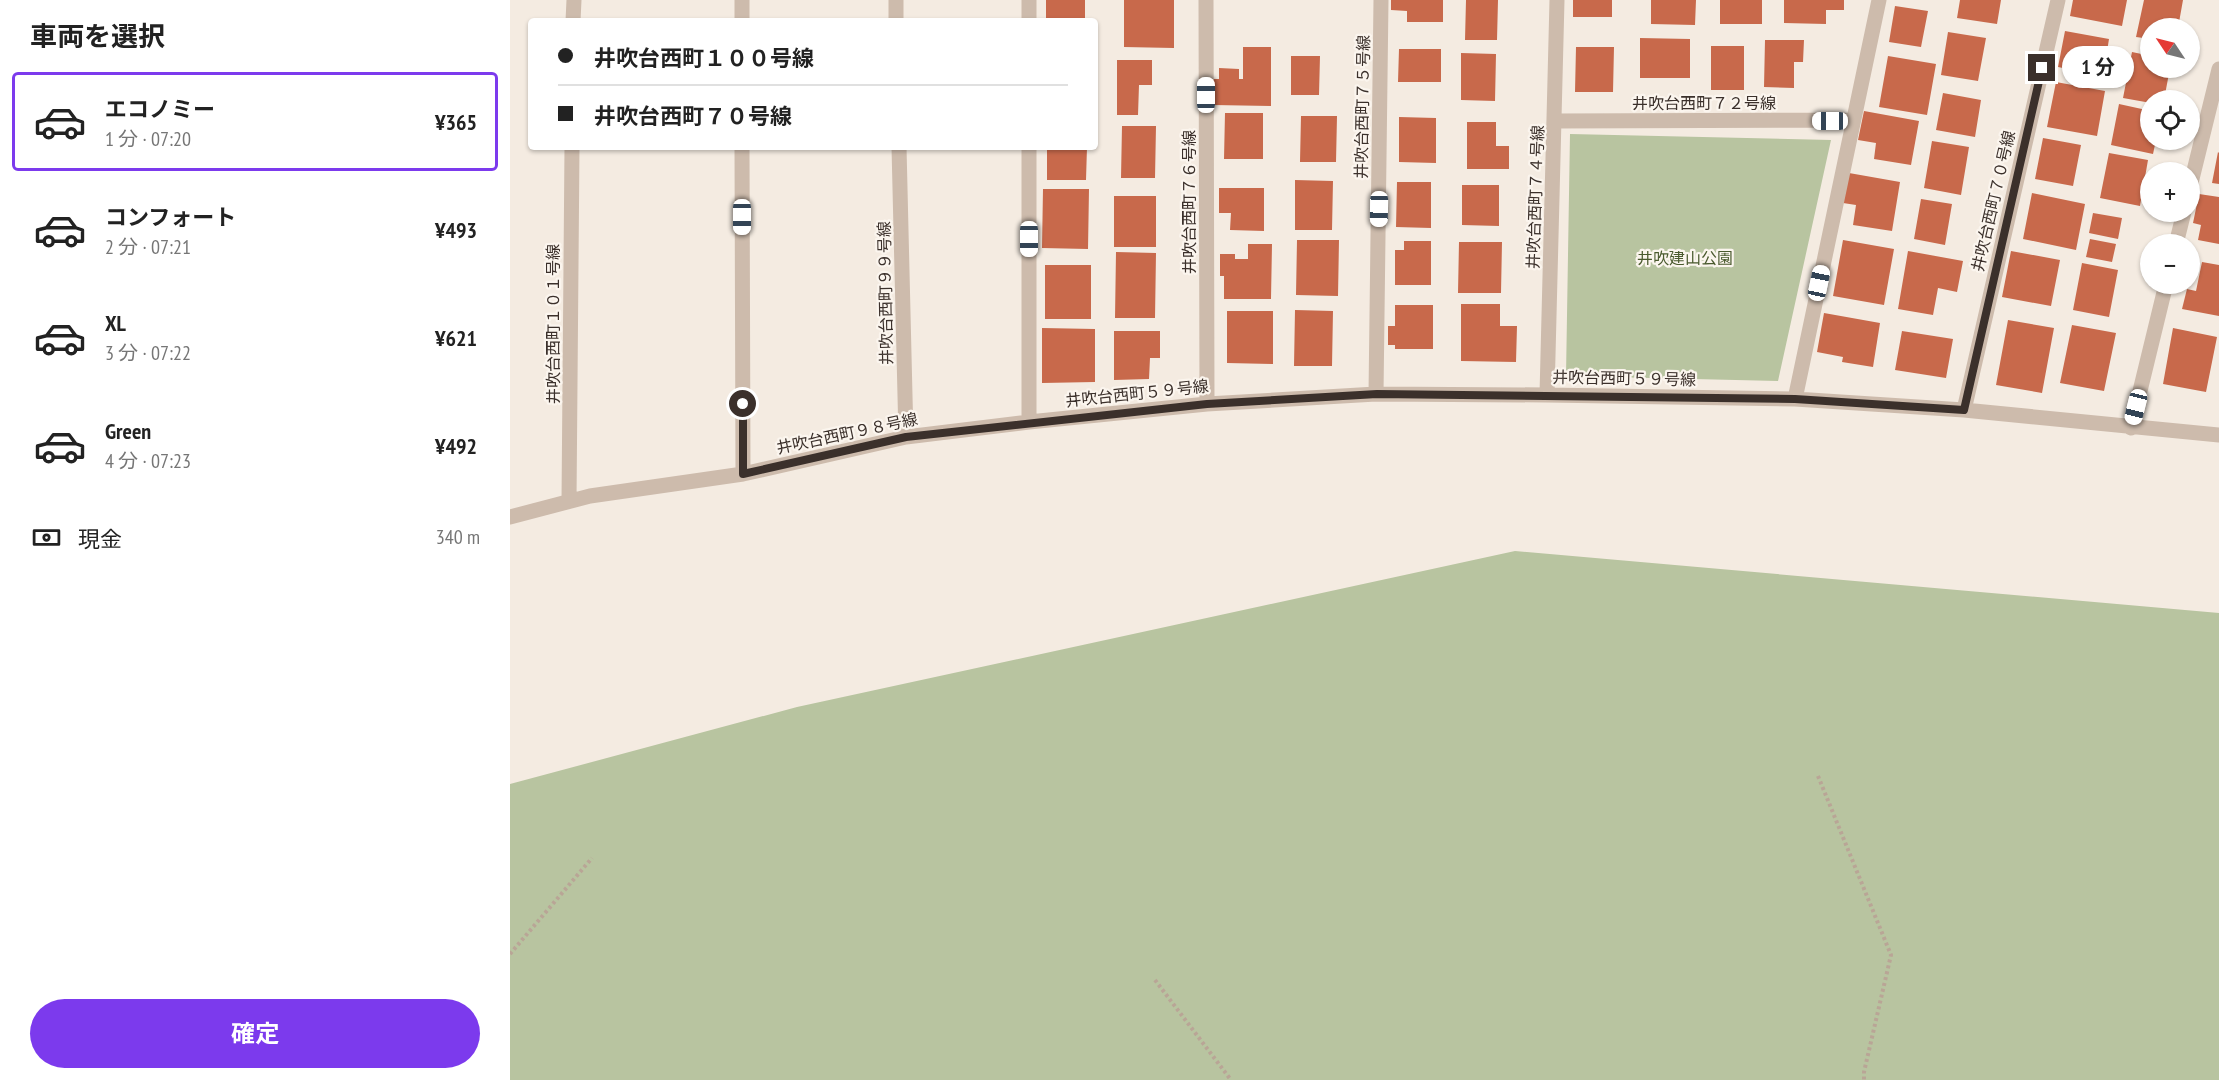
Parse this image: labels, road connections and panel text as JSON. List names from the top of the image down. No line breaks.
{"streets":{"street":["井吹台西町７２号線","井吹台西町７５号線","井吹台西町７４号線","井吹台西町７０号線","井吹台西町７６号線","井吹台西町９９号線","井吹台西町１０１号線","井吹台西町５９号線","井吹台西町９８号線"]},"crossings":[["井吹台西町７２号線","井吹台西町７４号線"],["井吹台西町７５号線","井吹台西町５９号線"],["井吹台西町７４号線","井吹台西町５９号線"],["井吹台西町７０号線","井吹台西町５９号線"],["井吹台西町７６号線","井吹台西町５９号線"],["井吹台西町９９号線","井吹台西町９８号線"],["井吹台西町１０１号線","井吹台西町９８号線"],["井吹台西町５９号線","井吹台西町９８号線"]],"parks":["井吹建山公園"],"north":"top left","page":{"heading":"車両を選択","map_buttons":["+","−"],"banner":["井吹台西町１００号線","井吹台西町７０号線"],"bubble":"1 分","list":[{"name":"エコノミー","note":"1 分 · 07:20","value":"¥365"},{"name":"コンフォート","note":"2 分 · 07:21","value":"¥493"},{"name":"XL","note":"3 分 · 07:22","value":"¥621"},{"name":"Green","note":"4 分 · 07:23","value":"¥492"}],"pay":["現金","340 m"],"buttons":"確定"}}
